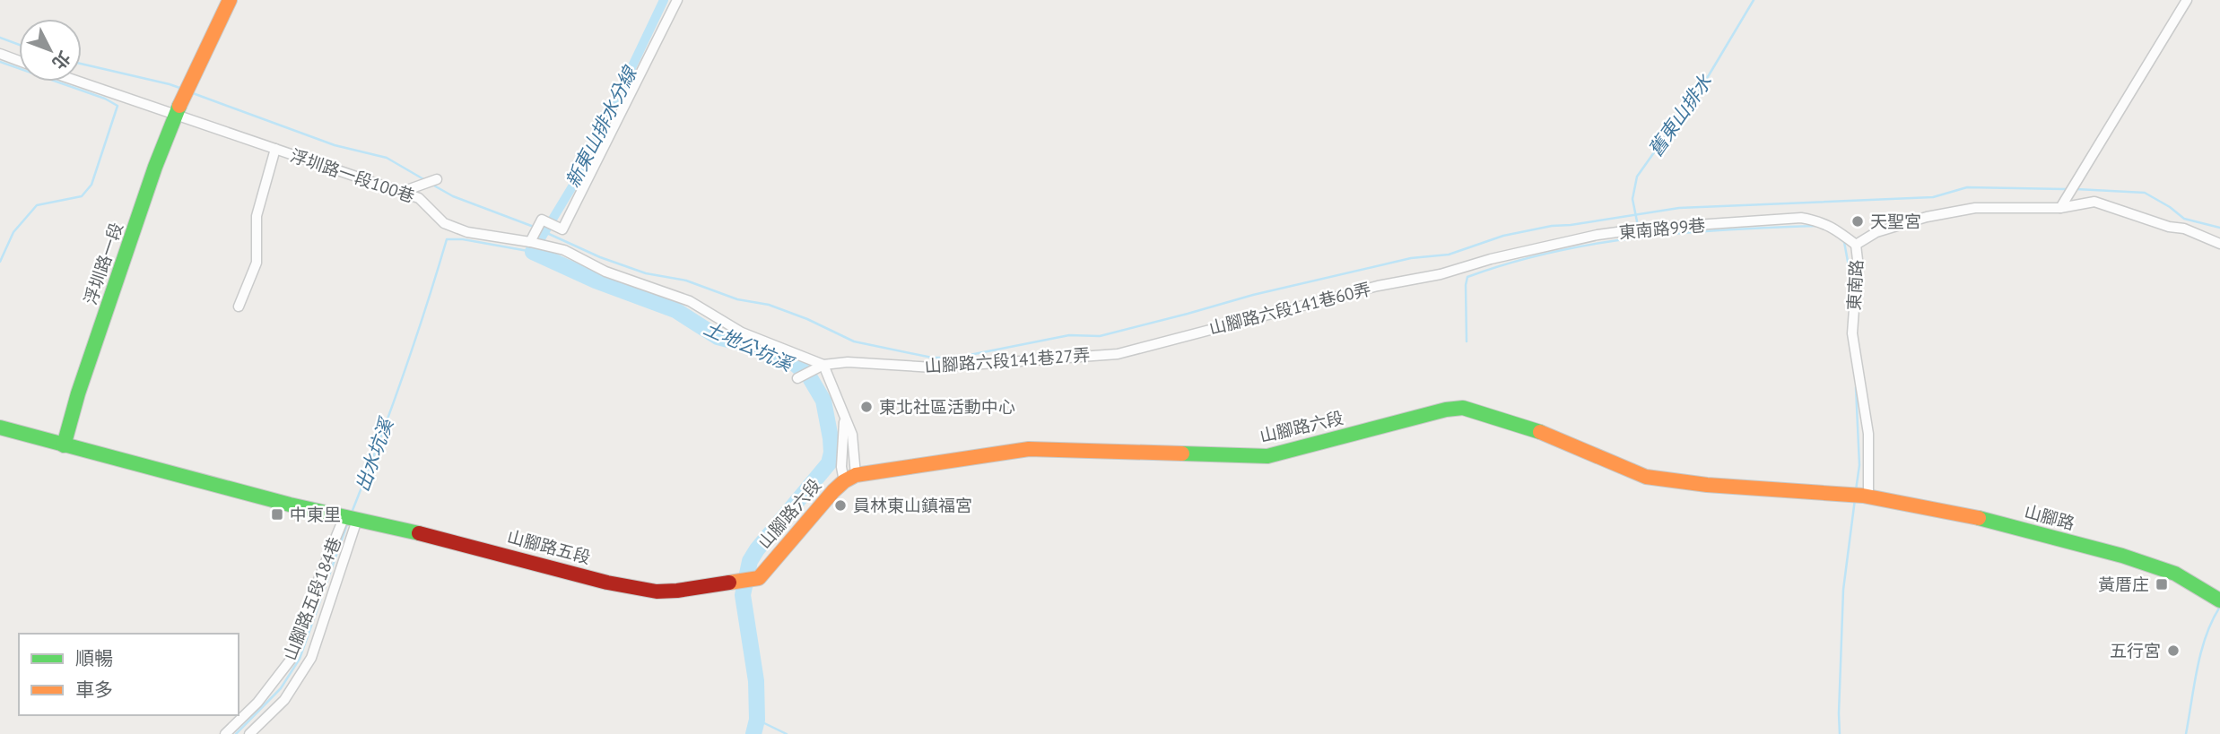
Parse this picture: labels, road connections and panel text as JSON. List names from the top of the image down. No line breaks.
{"streets":{"main road":["浮圳路一段","山腳路六段","山腳路","山腳路五段"],"street":["浮圳路一段100巷","東南路99巷","東南路","山腳路六段141巷60弄","山腳路六段141巷27弄","山腳路五段184巷"]},"crossings":[["浮圳路一段100巷","浮圳路一段"],["浮圳路一段100巷","山腳路六段141巷27弄"],["東南路99巷","東南路"],["東南路99巷","山腳路六段141巷60弄"],["浮圳路一段","山腳路五段"],["東南路","山腳路六段"],["東南路","山腳路"],["山腳路六段141巷60弄","山腳路六段141巷27弄"],["山腳路六段","山腳路"],["山腳路六段","山腳路五段"],["山腳路五段","山腳路五段184巷"]],"water":["舊東山排水","新東山排水分線","土地公坑溪","出水坑溪"],"places":{"other":["天聖宮","東北社區活動中心","員林東山鎮福宮","五行宮"],"transit":["中東里","黃厝庄"]},"legend":["順暢","車多"],"north":"bottom right"}
